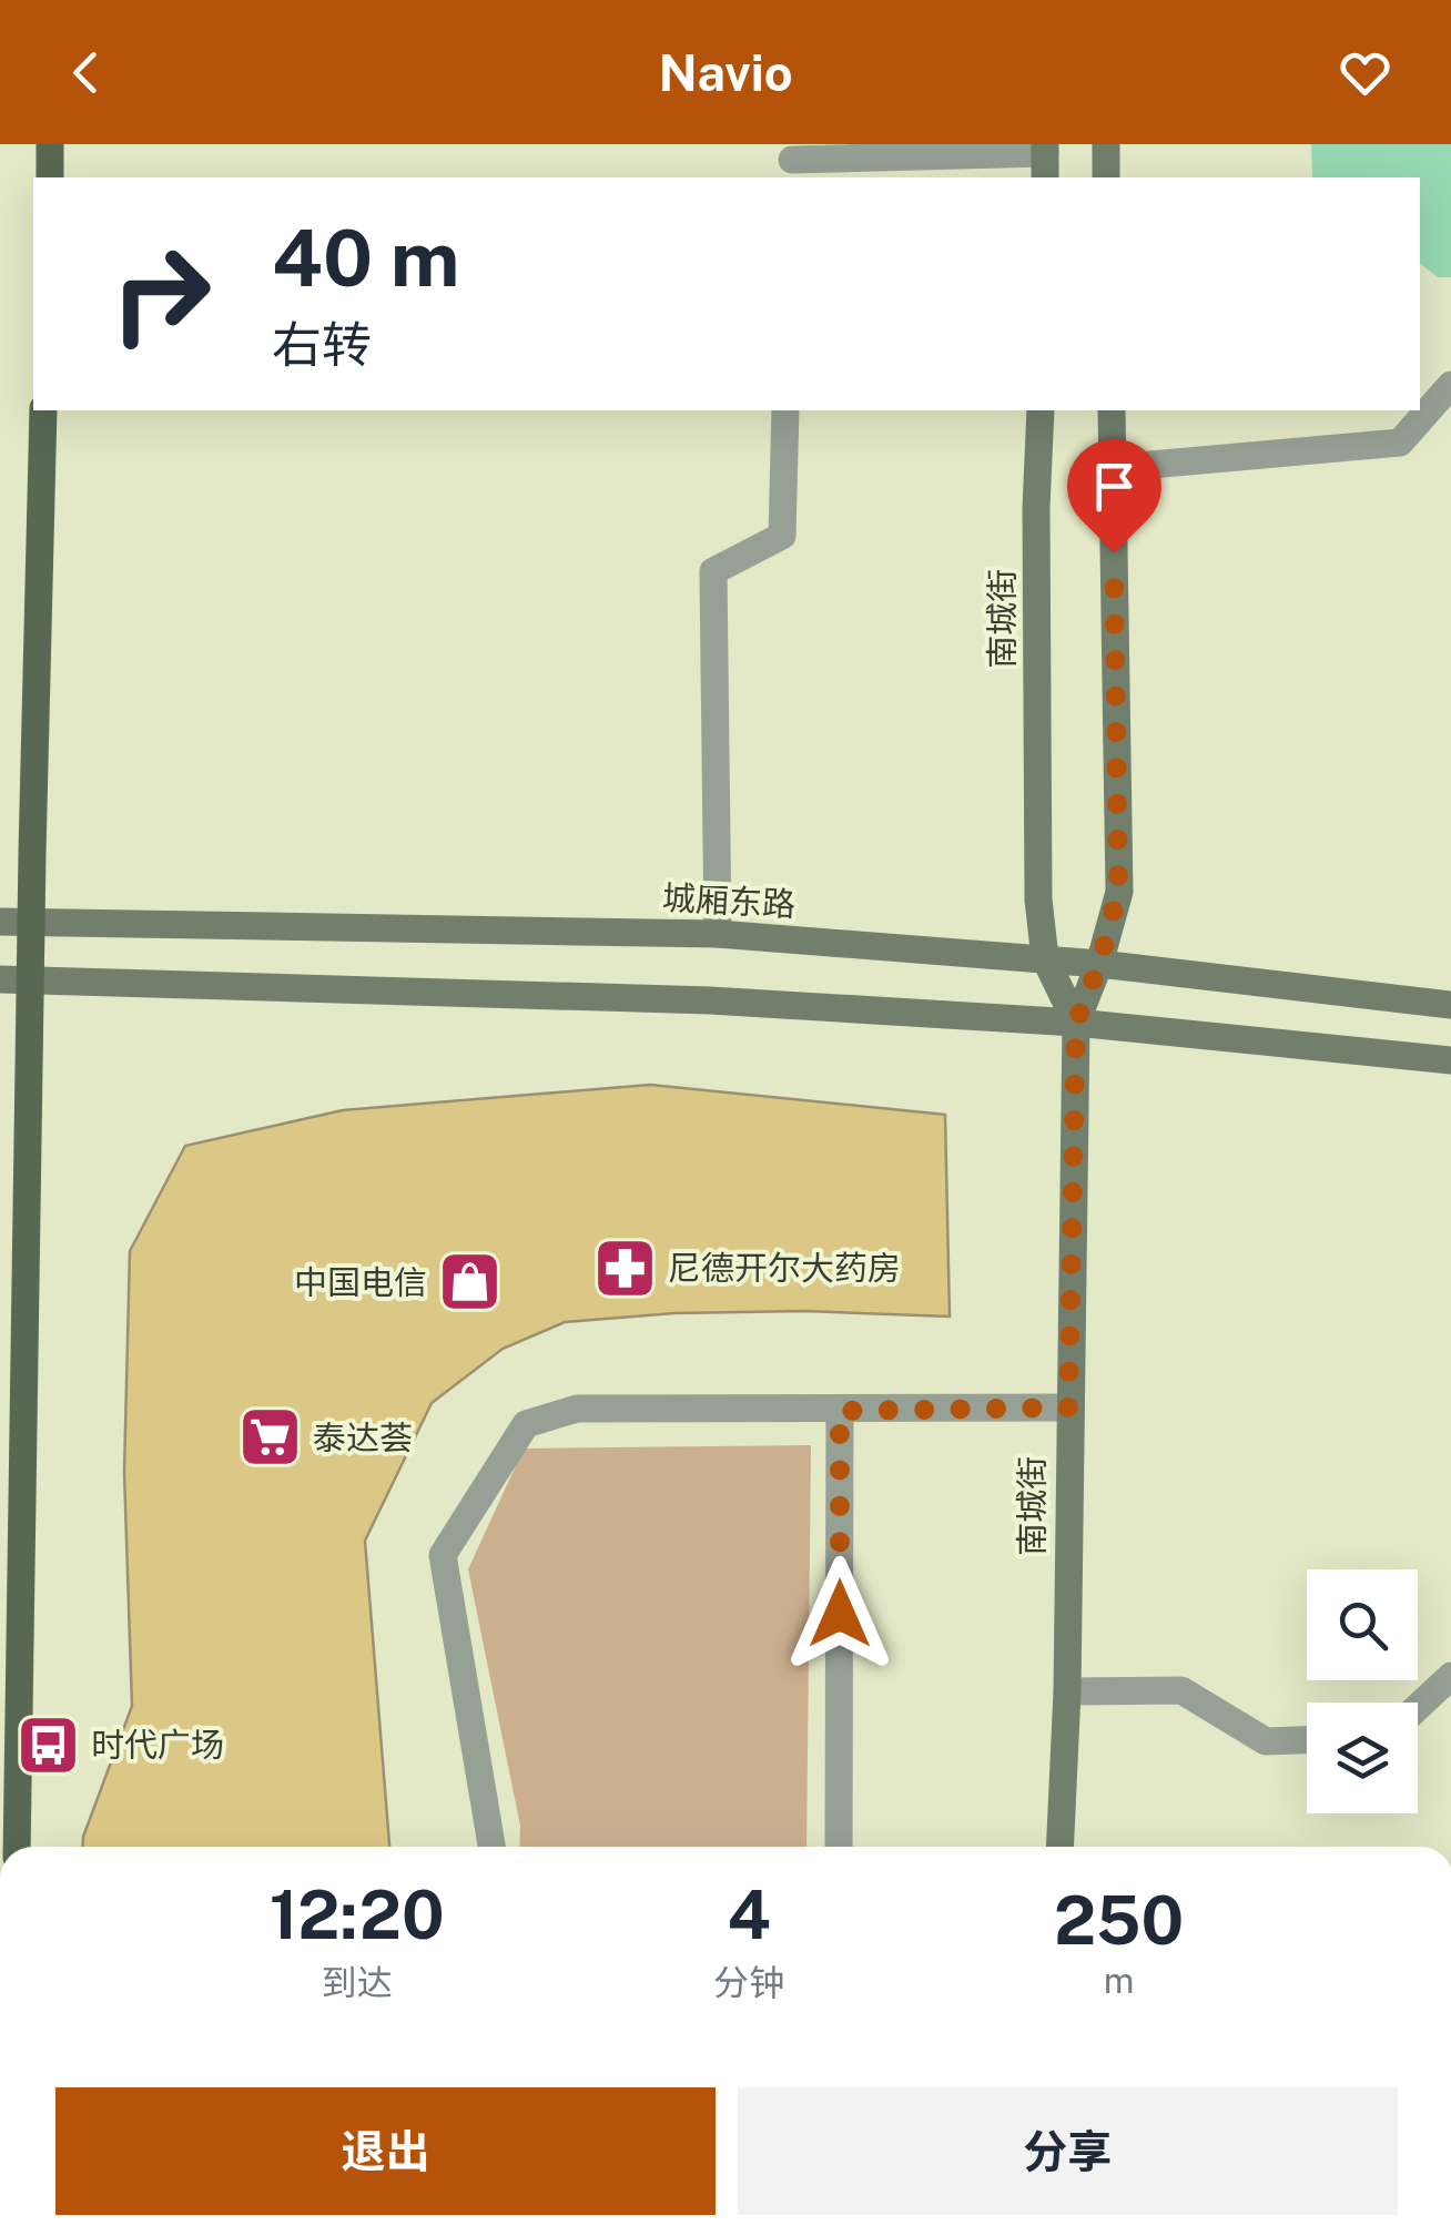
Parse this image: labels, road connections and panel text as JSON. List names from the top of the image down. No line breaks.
{"streets":{"street":["南城街","城厢东路"]},"crossings":[["南城街","城厢东路"]],"places":{"pharmacy":["尼德开尔大药房"],"shop":["中国电信"],"supermarket":["泰达荟"],"bus stop":["时代广场"]},"page":{"header":"Navio","turn":["40 m","右转"],"eta":["12:20","到达","4","分钟","250","m"],"buttons":["退出","分享"]}}
